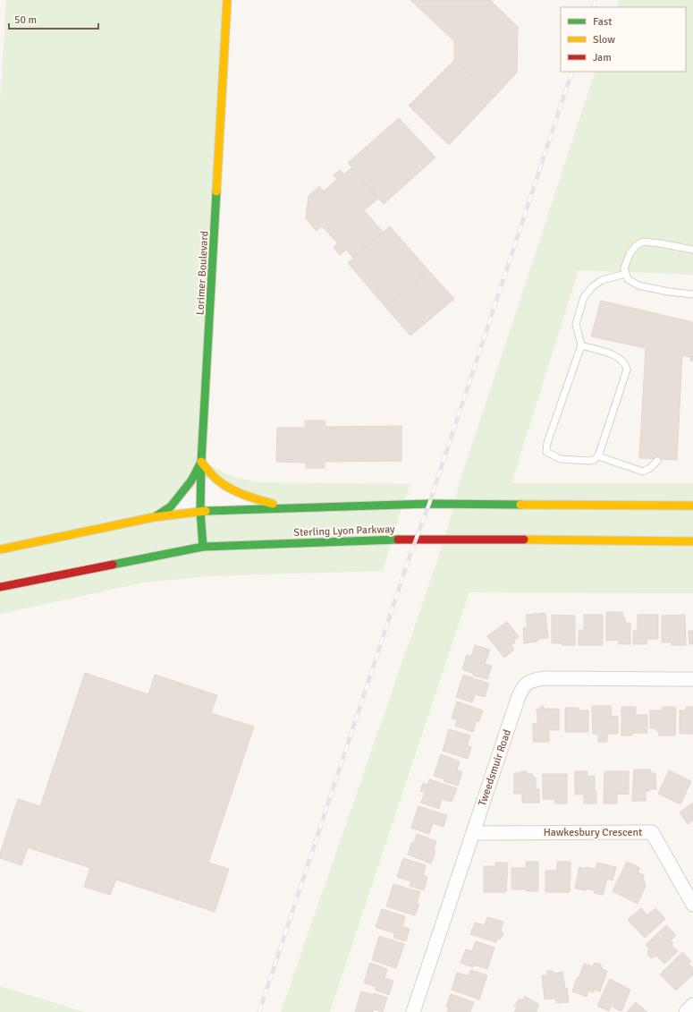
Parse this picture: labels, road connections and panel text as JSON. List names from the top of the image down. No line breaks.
{"streets":{"main road":["Lorimer Boulevard","Sterling Lyon Parkway"],"street":["Tweedsmuir Road","Hawkesbury Crescent"]},"crossings":[["Lorimer Boulevard","Sterling Lyon Parkway"],["Tweedsmuir Road","Hawkesbury Crescent"]],"legend":["Fast","Slow","Jam"],"scale_bar":"50 m"}
